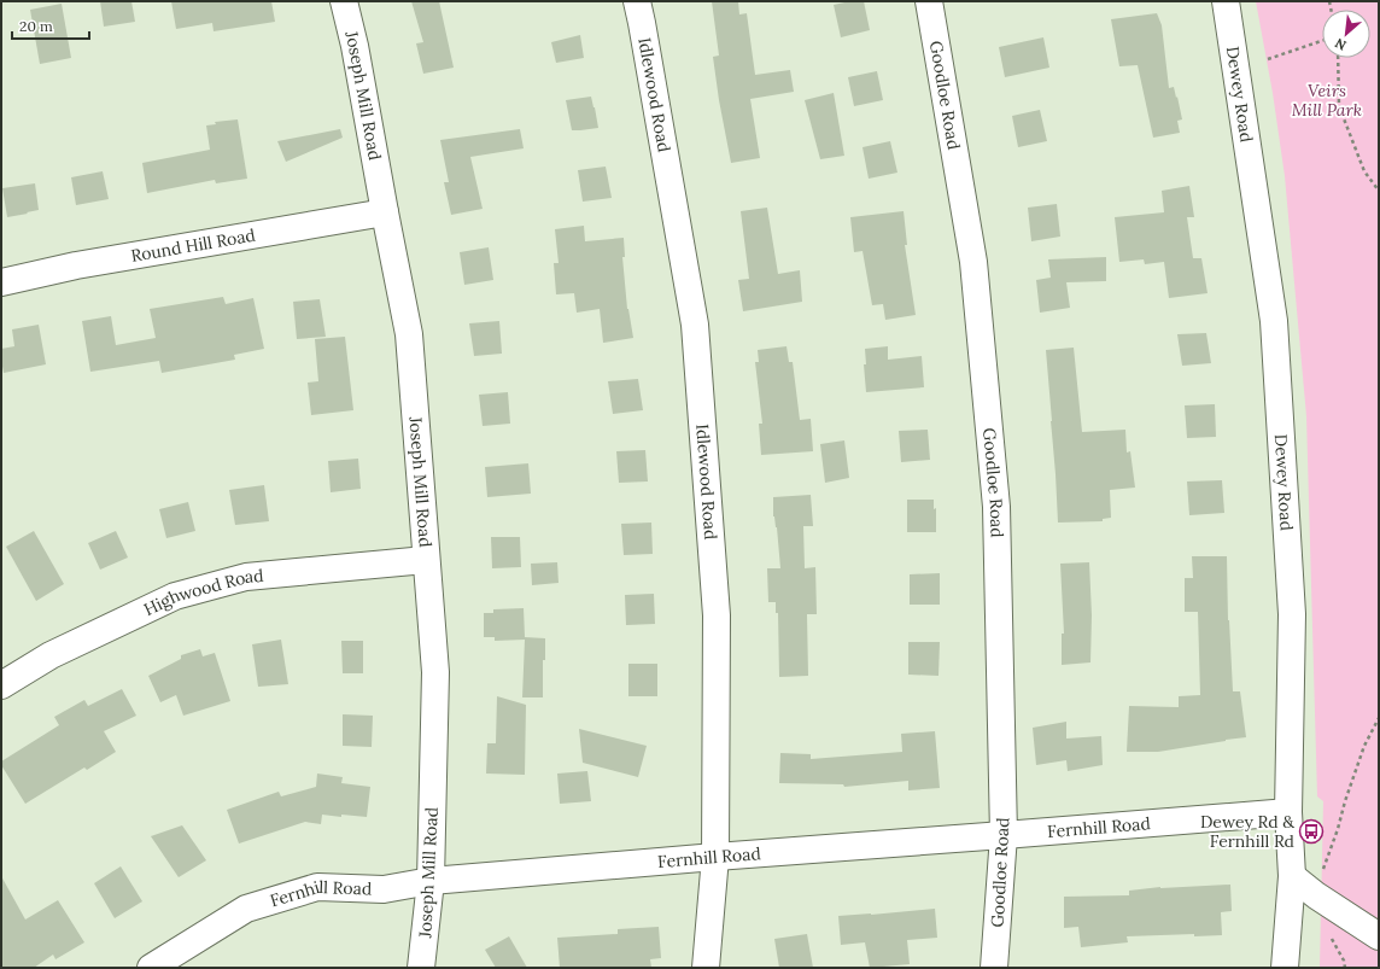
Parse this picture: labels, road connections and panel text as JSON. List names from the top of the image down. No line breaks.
{"streets":{"street":["Joseph Mill Road","Idlewood Road","Goodloe Road","Dewey Road","Round Hill Road","Highwood Road","Fernhill Road"]},"crossings":[["Joseph Mill Road","Round Hill Road"],["Joseph Mill Road","Highwood Road"],["Joseph Mill Road","Fernhill Road"],["Idlewood Road","Fernhill Road"],["Goodloe Road","Fernhill Road"],["Dewey Road","Fernhill Road"]],"parks":["Veirs Mill Park"],"places":{"bus stop":["Dewey Rd & Fernhill Rd"]},"scale_bar":"20 m","north":"bottom left"}
